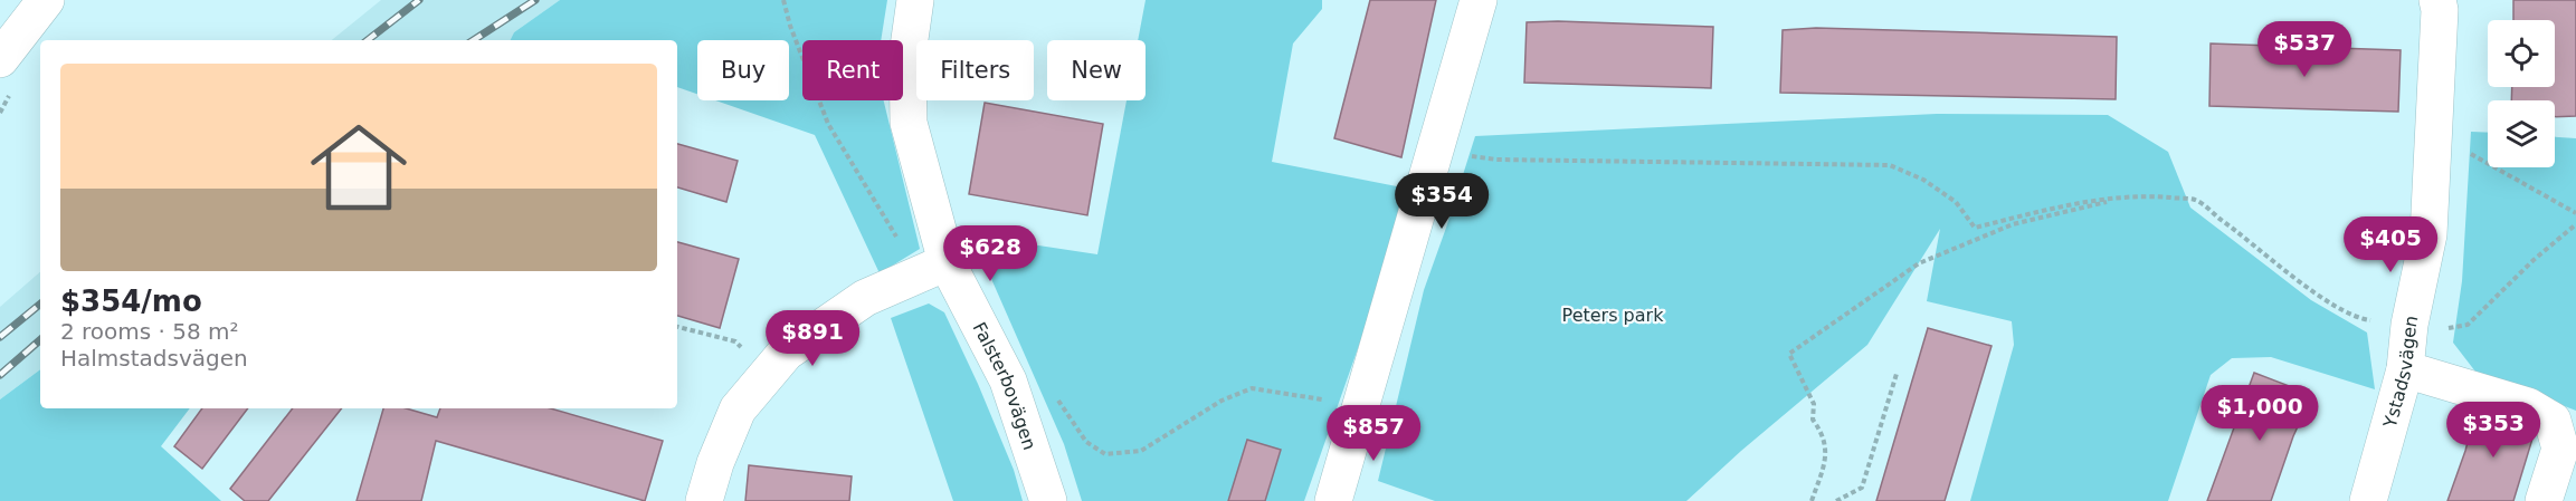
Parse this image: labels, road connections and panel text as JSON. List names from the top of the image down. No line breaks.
{"streets":{"street":["Ystadsvägen","Falsterbovägen"]},"parks":["Peters park"],"page":{"price":["$537","$354","$405","$628","$891","$1,000","$353","$857"],"chip":["Buy","Rent","Filters","New"],"list":[{"name":"$354/mo","note":"2 rooms · 58 m² · Halmstadsvägen"}]}}
